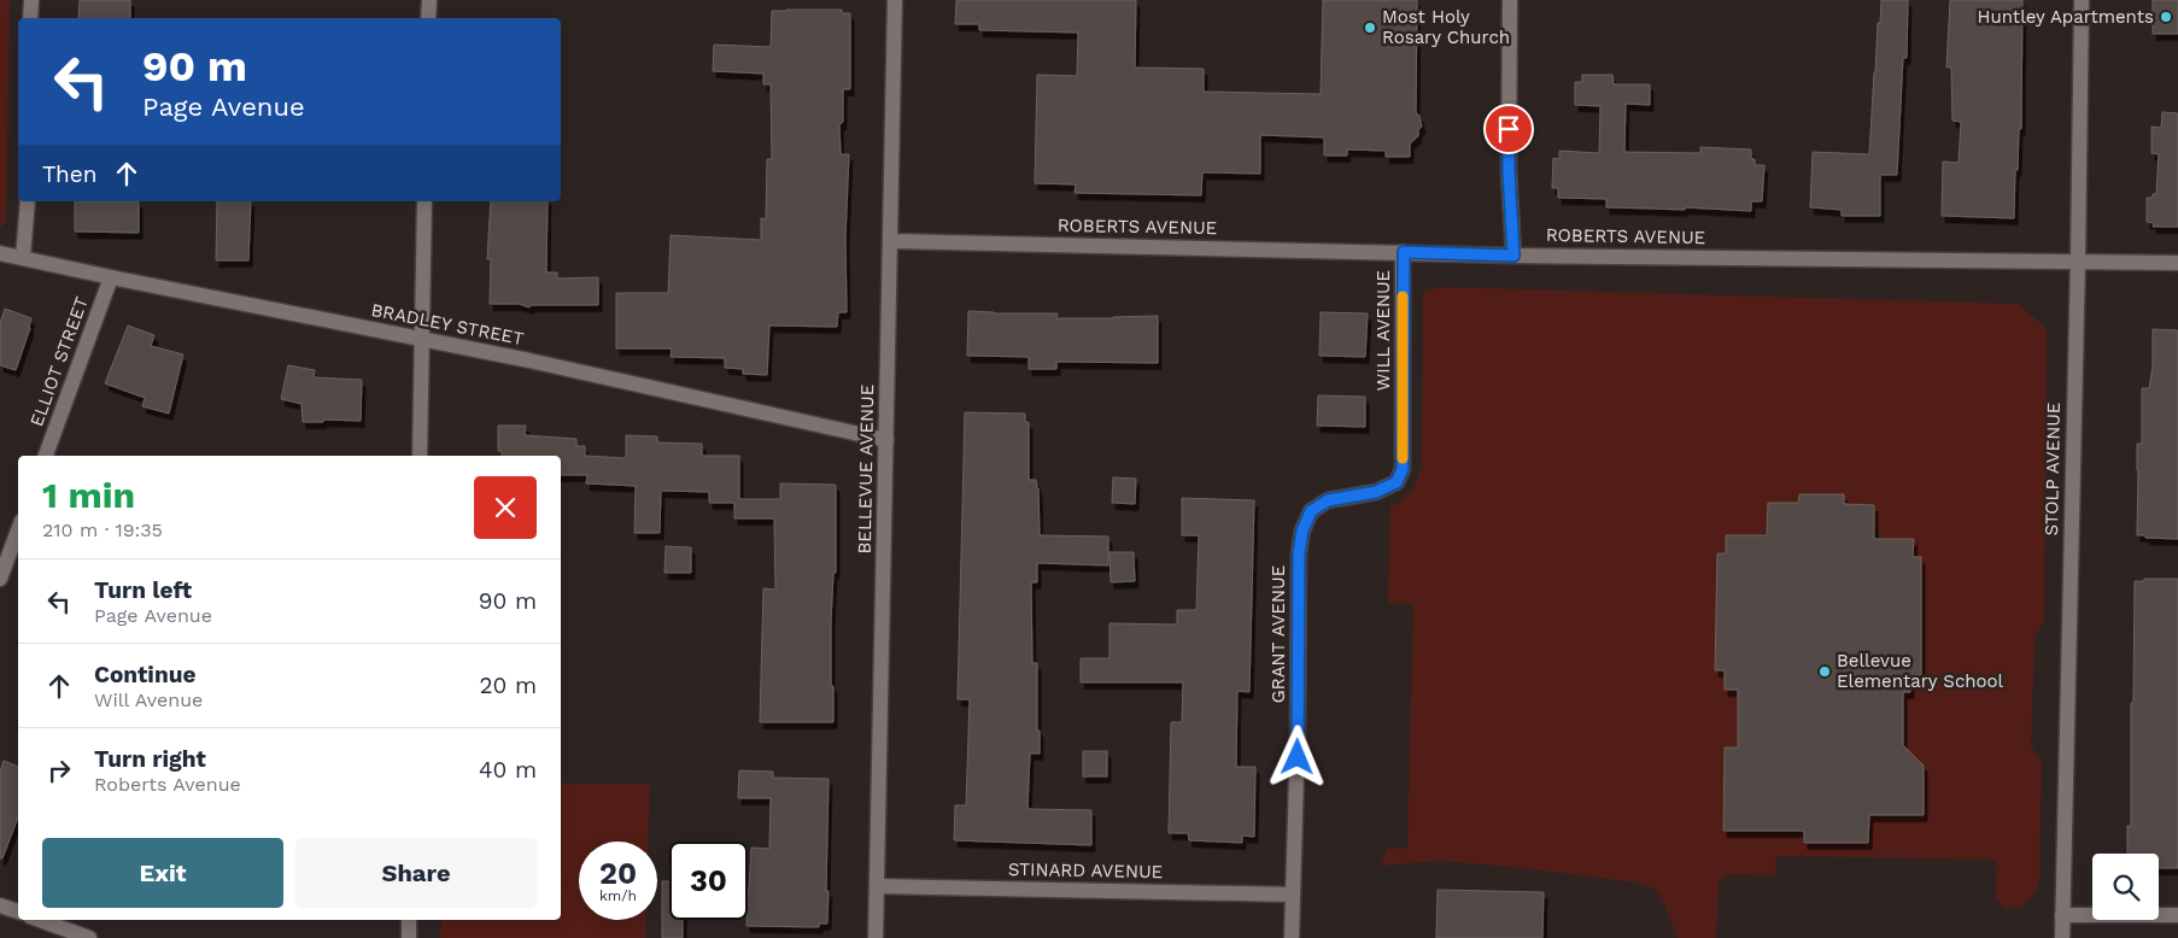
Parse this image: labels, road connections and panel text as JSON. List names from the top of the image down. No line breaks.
{"streets":{"street":["ROBERTS AVENUE","BRADLEY STREET","WILL AVENUE","ELLIOT STREET","BELLEVUE AVENUE","STOLP AVENUE","GRANT AVENUE","STINARD AVENUE"]},"crossings":[["ROBERTS AVENUE","WILL AVENUE"],["ROBERTS AVENUE","BELLEVUE AVENUE"],["ROBERTS AVENUE","STOLP AVENUE"],["BRADLEY STREET","ELLIOT STREET"],["BRADLEY STREET","BELLEVUE AVENUE"],["WILL AVENUE","GRANT AVENUE"],["BELLEVUE AVENUE","STINARD AVENUE"],["GRANT AVENUE","STINARD AVENUE"]],"places":["Huntley Apartments","Most Holy Rosary Church","Bellevue Elementary School"],"page":{"turn":["90 m","Page Avenue"],"then":"Then","heading":["1 min","210 m · 19:35"],"list":[{"name":"Turn left","note":"Page Avenue","value":"90 m"},{"name":"Continue","note":"Will Avenue","value":"20 m"},{"name":"Turn right","note":"Roberts Avenue","value":"40 m"}],"buttons":["Exit","Share"],"speed":"20 km/h","limit":"30"}}
